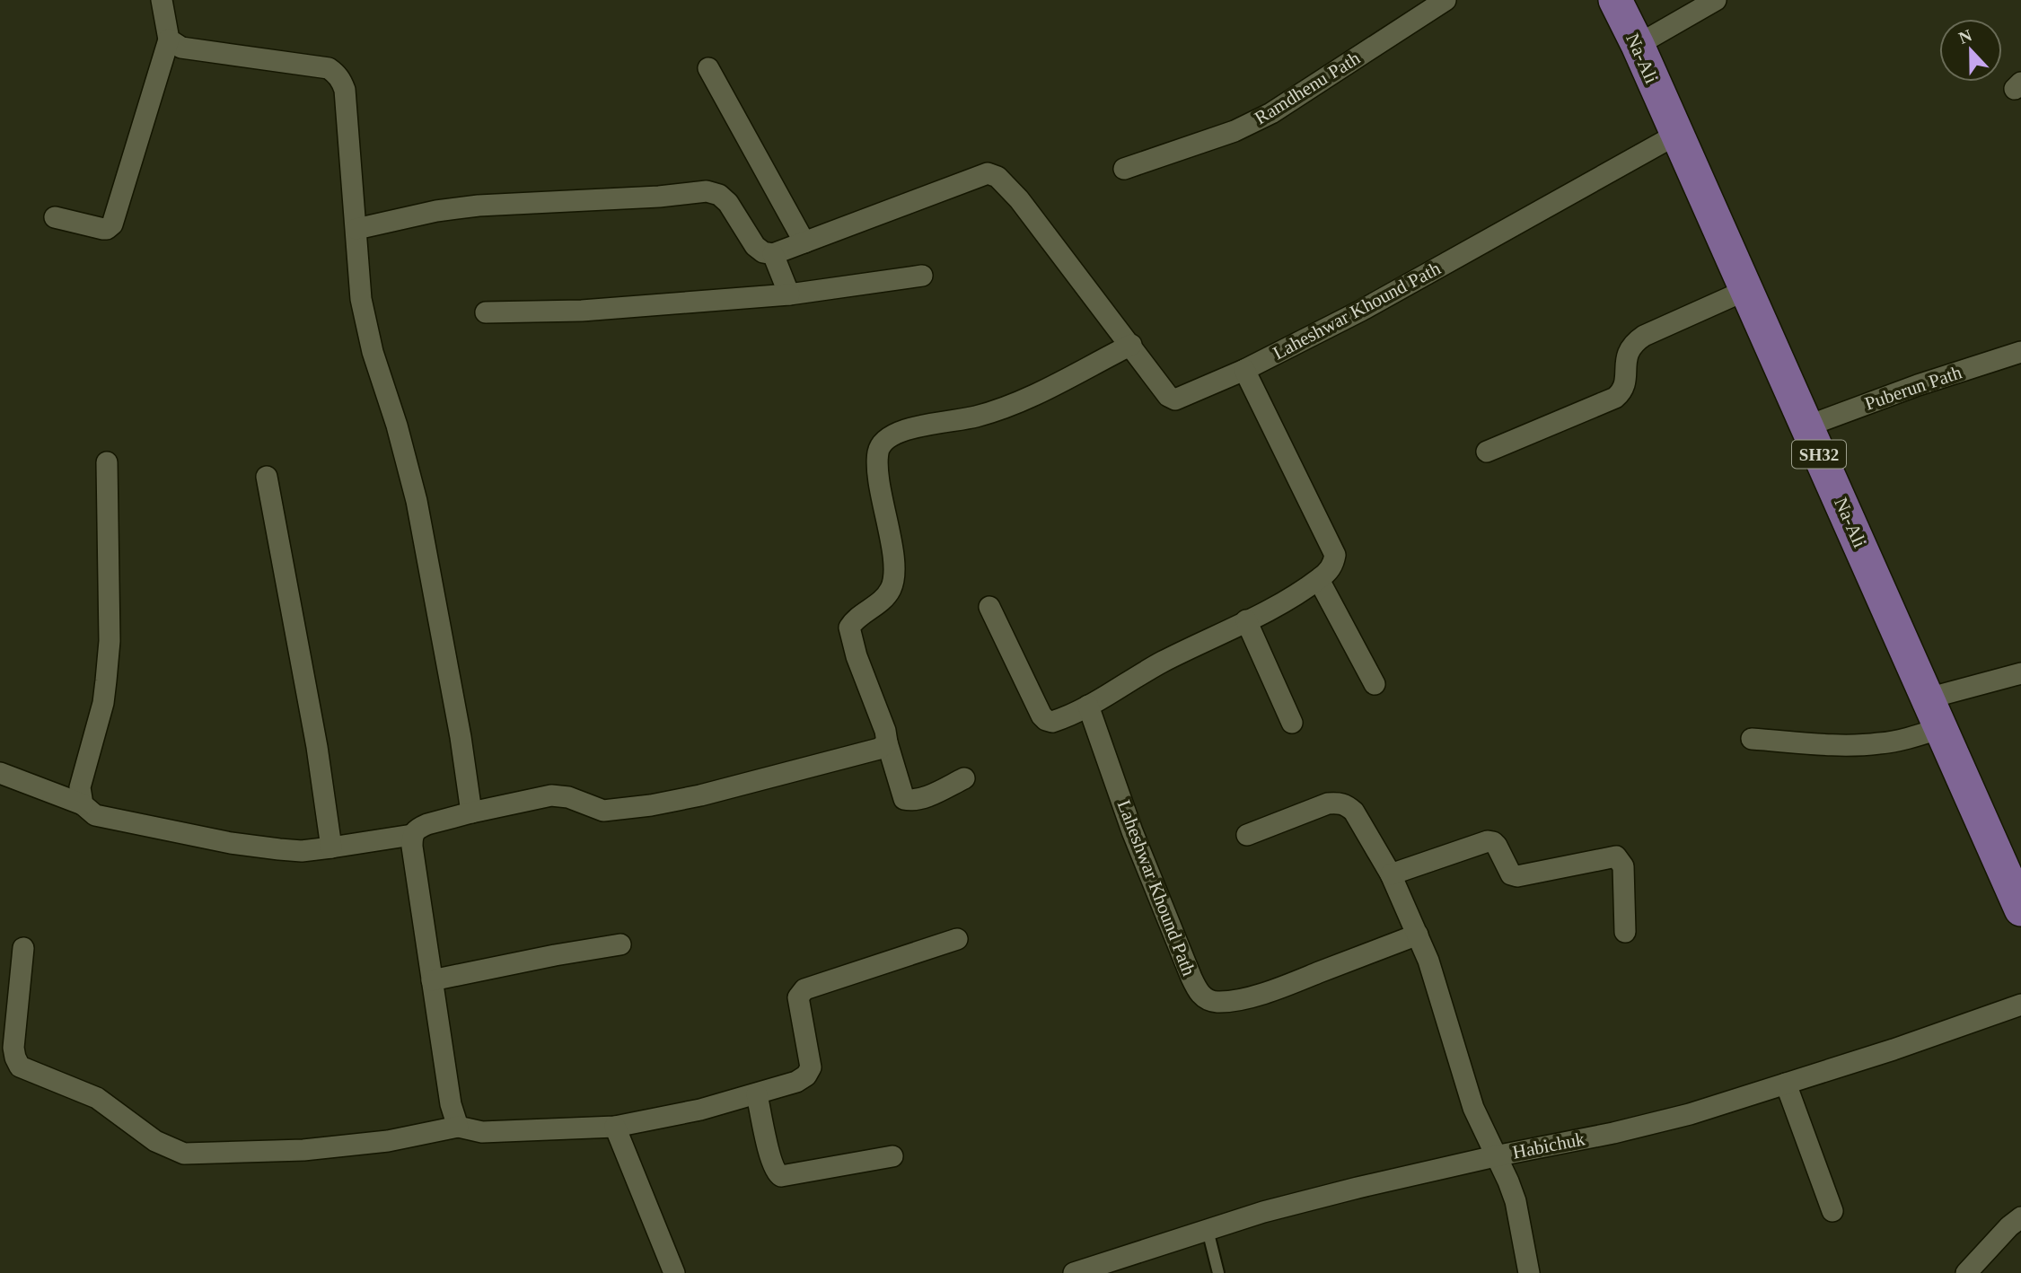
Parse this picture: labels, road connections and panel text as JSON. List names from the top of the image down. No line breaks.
{"streets":{"main road":["Na-Ali","SH32"],"street":["Ramdhenu Path","Laheshwar Khound Path","Puberun Path","Habichuk"]},"crossings":[["Na-Ali","Laheshwar Khound Path"],["Na-Ali","Puberun Path"]],"north":"top"}
